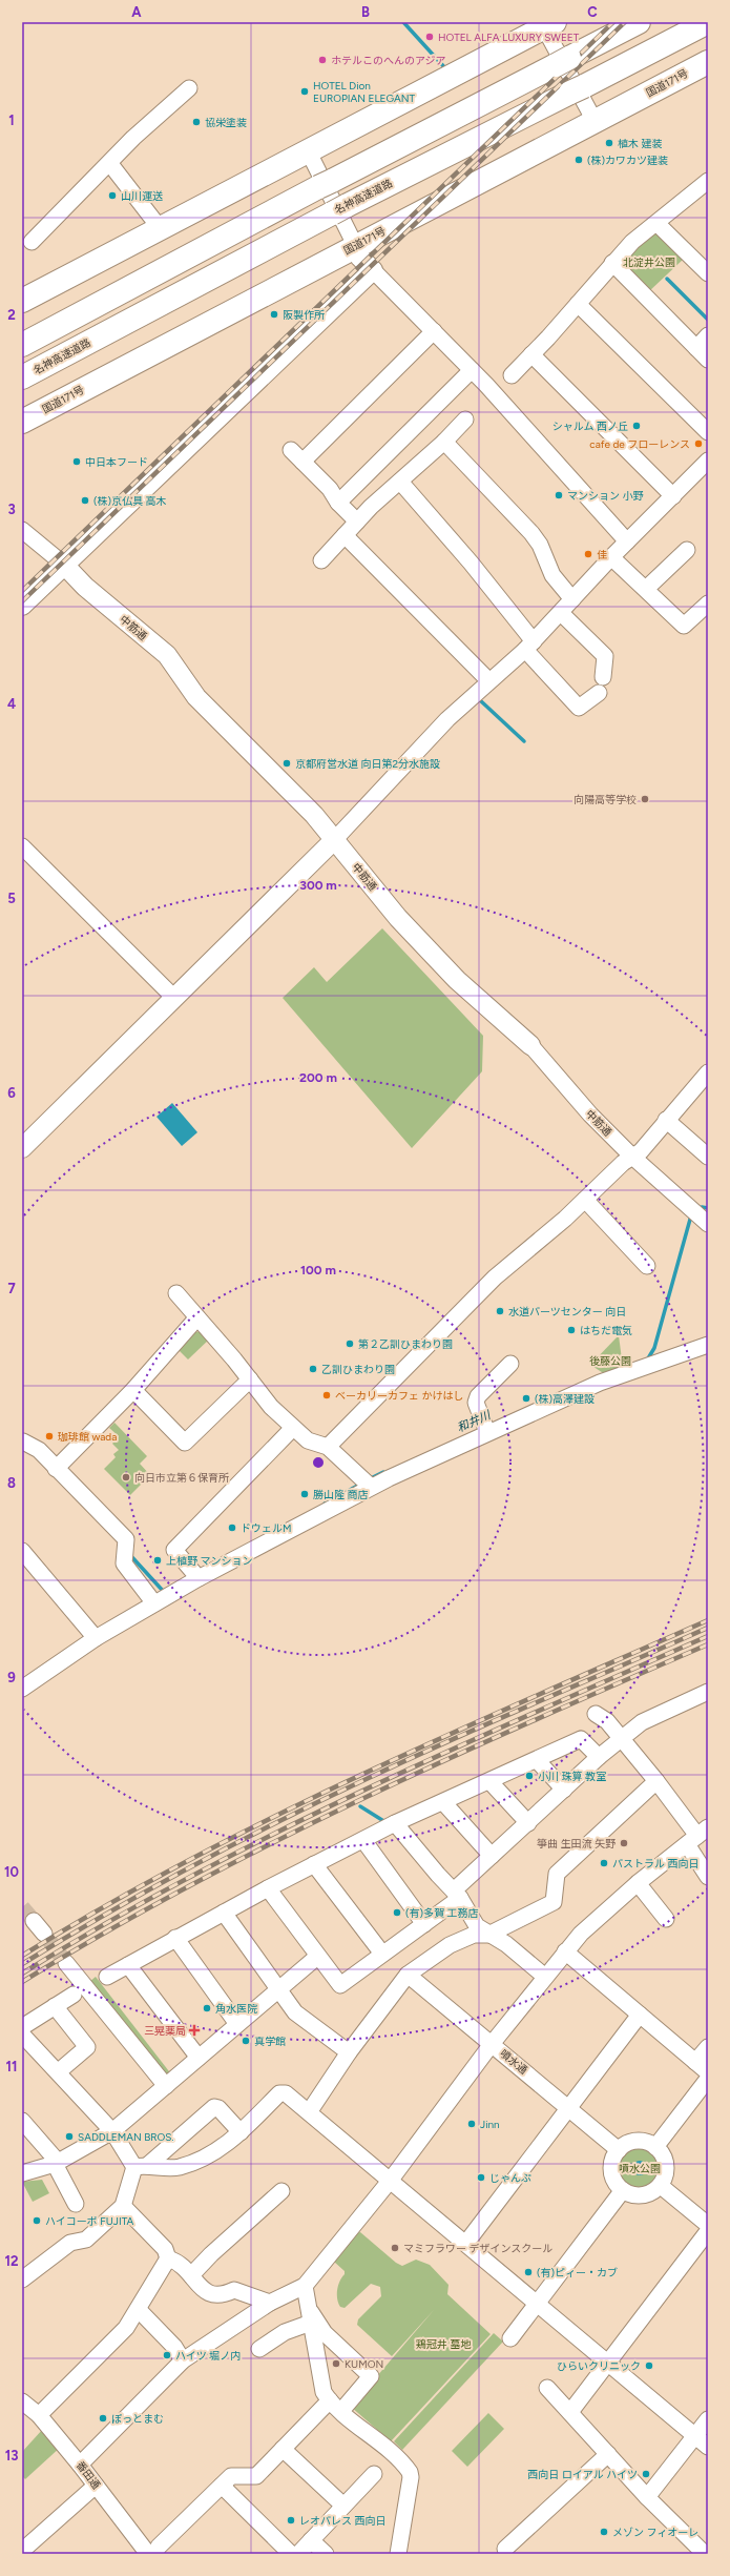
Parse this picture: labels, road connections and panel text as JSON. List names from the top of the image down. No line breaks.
{"streets":{"highway":["国道171号","名神高速道路"],"street":["中筋通","噴水通","番田通"]},"water":["和井川"],"parks":["北淀井公園","後藤公園","噴水公園","鶏冠井 墓地"],"places":{"other":["HOTEL ALFA LUXURY SWEET","ホテルこのへんのアジア","HOTEL Dion EUROPIAN ELEGANT","協栄塗装","植木 建装","(株)カワカツ建装","山川運送","阪製作所","シャルム 西ノ丘","cafe de フローレンス","中日本フード","マンション 小野","(株)京仏具 高木","佳","京都府営水道 向日第2分水施設","向陽高等学校","水道パーツセンター 向日","はちだ電気","第２乙訓ひまわり園","乙訓ひまわり園","ベーカリーカフェ かけはし","(株)高澤建設","珈琲館 wada","向日市立第６保育所","勝山隆 商店","ドウェルM","上植野 マンション","小川 珠算 教室","箏曲 生田流 矢野","パストラル 西向日","(有)多賀 工務店","角水医院","真学館","Jinn","SADDLEMAN BROS.","じゃんぷ","ハイコーポ FUJITA","マミフラワー デザインスクール","(有)ピィー・カブ","ハイツ 堀ノ内","KUMON","ひらいクリニック","ぽっとまむ","西向日 ロイアル ハイツ","レオパレス 西向日","メゾン フィオーレ"],"health":["三晃薬局"]},"grid":{"columns":["A","B","C"],"rows":["1","2","3","4","5","6","7","8","9","10","11","12","13"]},"rings":["300 m","200 m","100 m"]}
